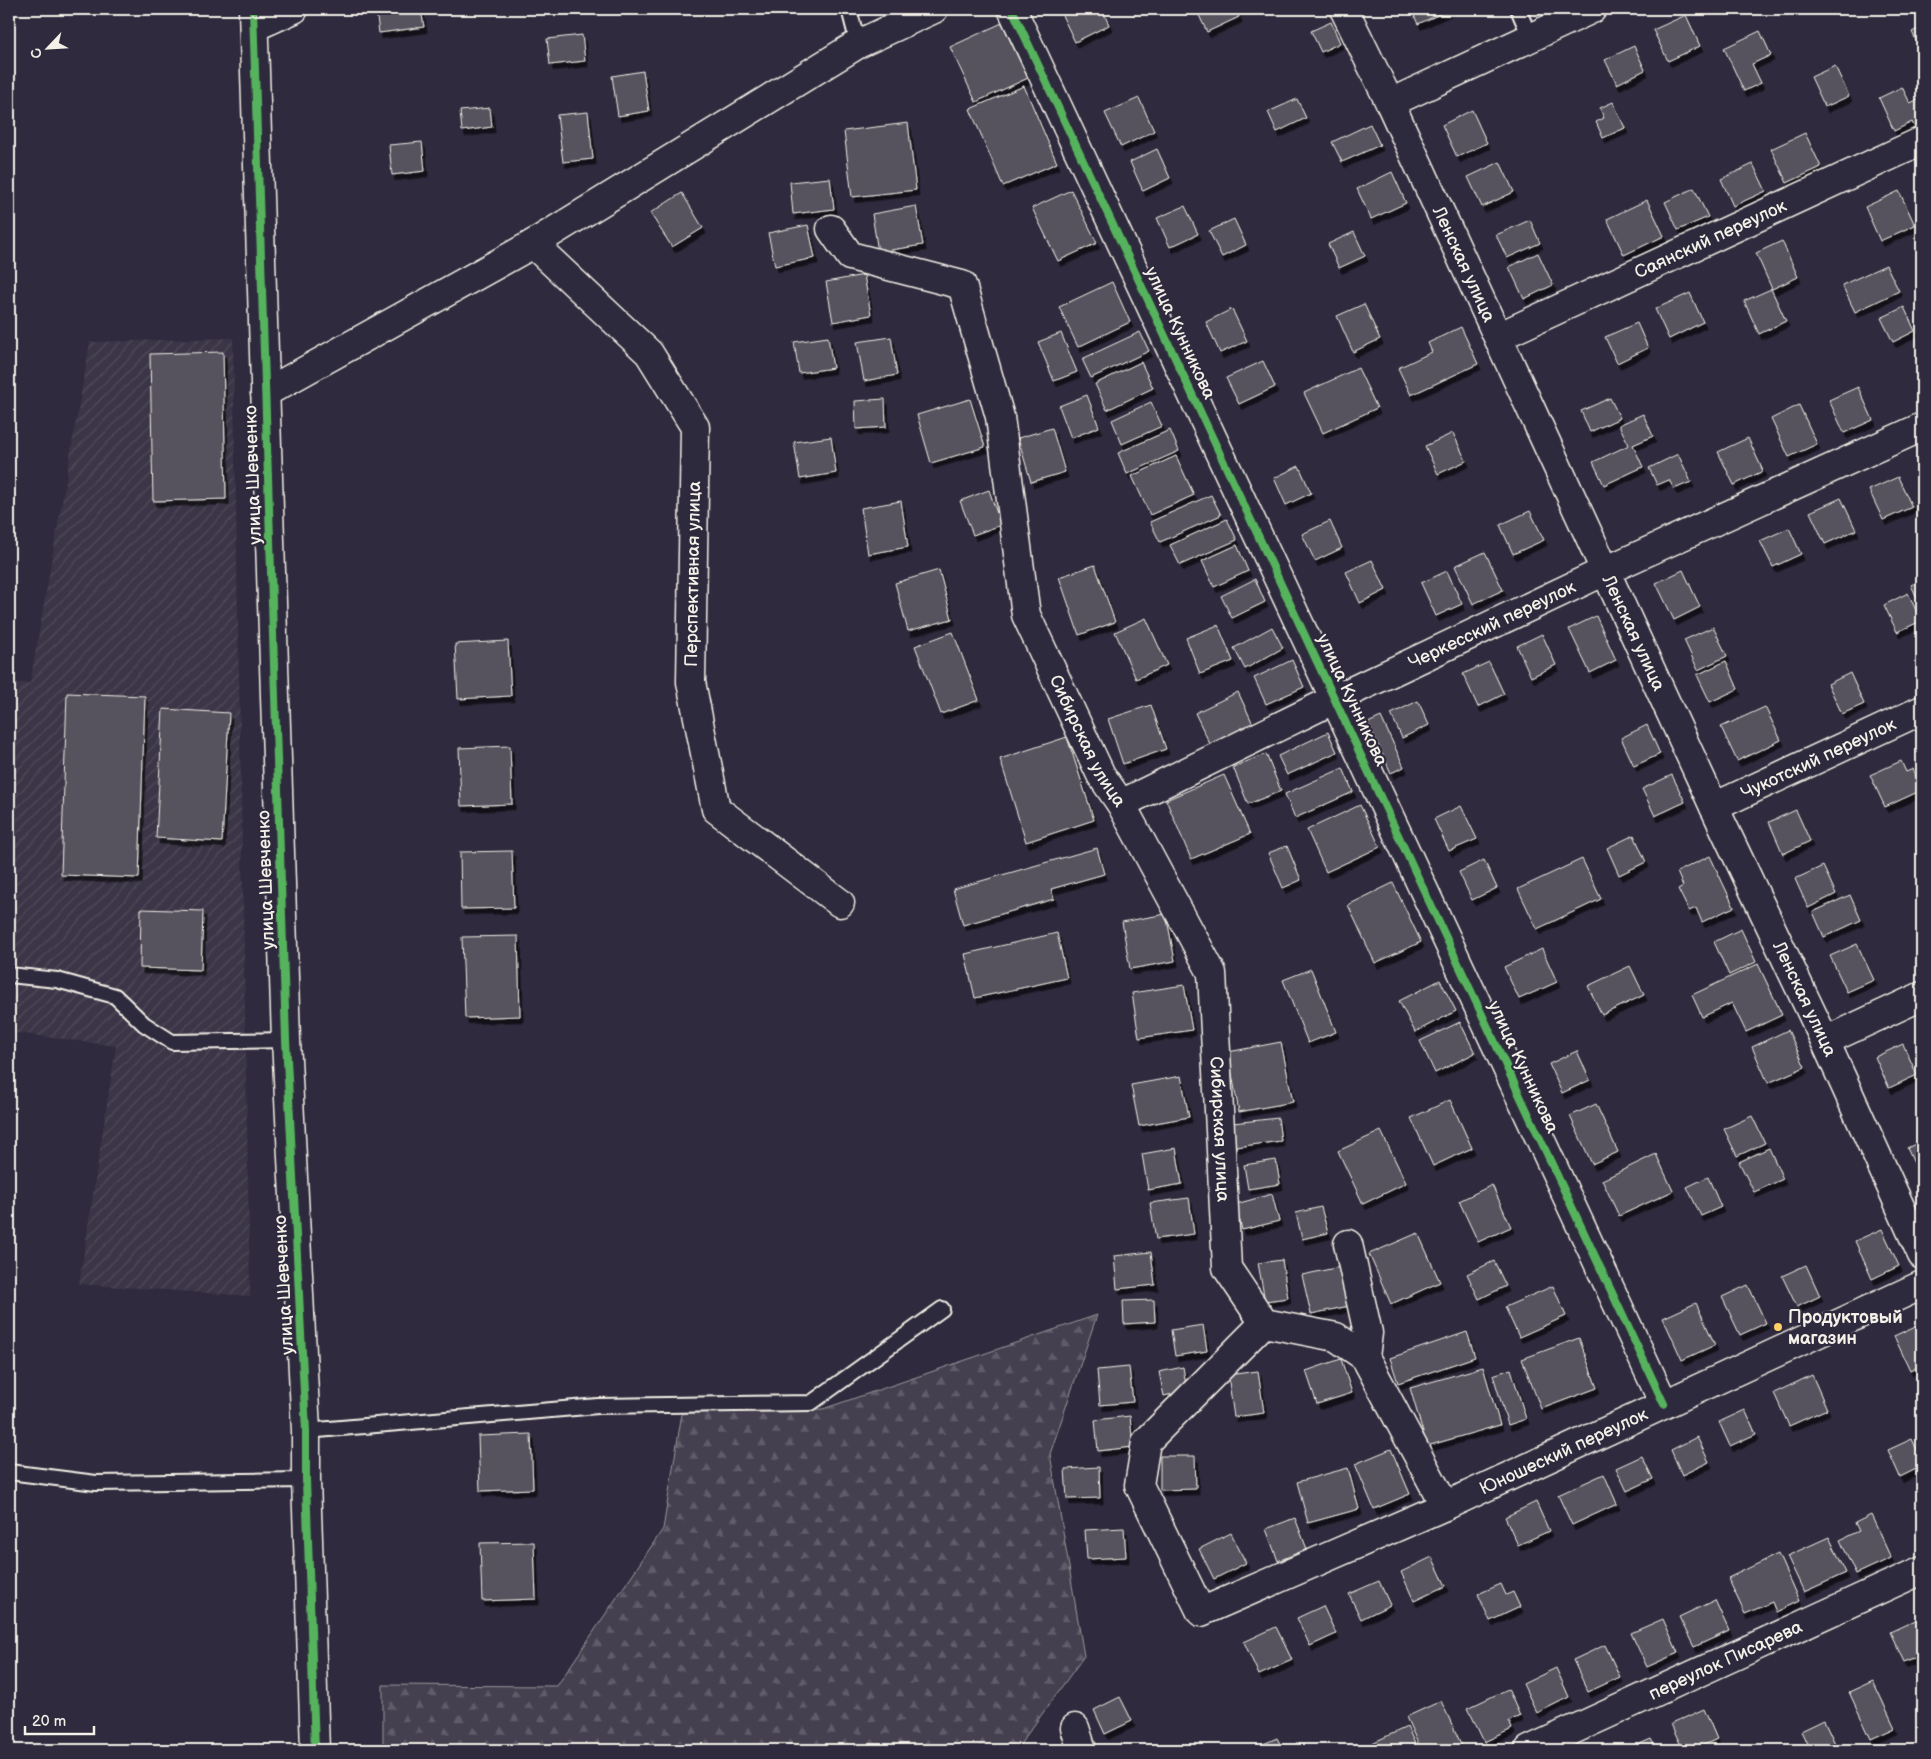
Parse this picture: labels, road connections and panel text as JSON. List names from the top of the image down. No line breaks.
{"streets":{"street":["Саянский переулок","Ленская улица","улица Кунникова","улица Шевченко","Перспективная улица","Черкесский переулок","Сибирская улица","Чукотский переулок","Юношеский переулок","переулок Писарева"]},"crossings":[["Саянский переулок","Ленская улица"],["Ленская улица","Черкесский переулок"],["Ленская улица","Чукотский переулок"],["улица Кунникова","Черкесский переулок"],["улица Кунникова","Юношеский переулок"],["Черкесский переулок","Сибирская улица"],["Сибирская улица","Юношеский переулок"]],"places":["Продуктовый магазин"],"scale_bar":"20 m","north":"bottom left"}
